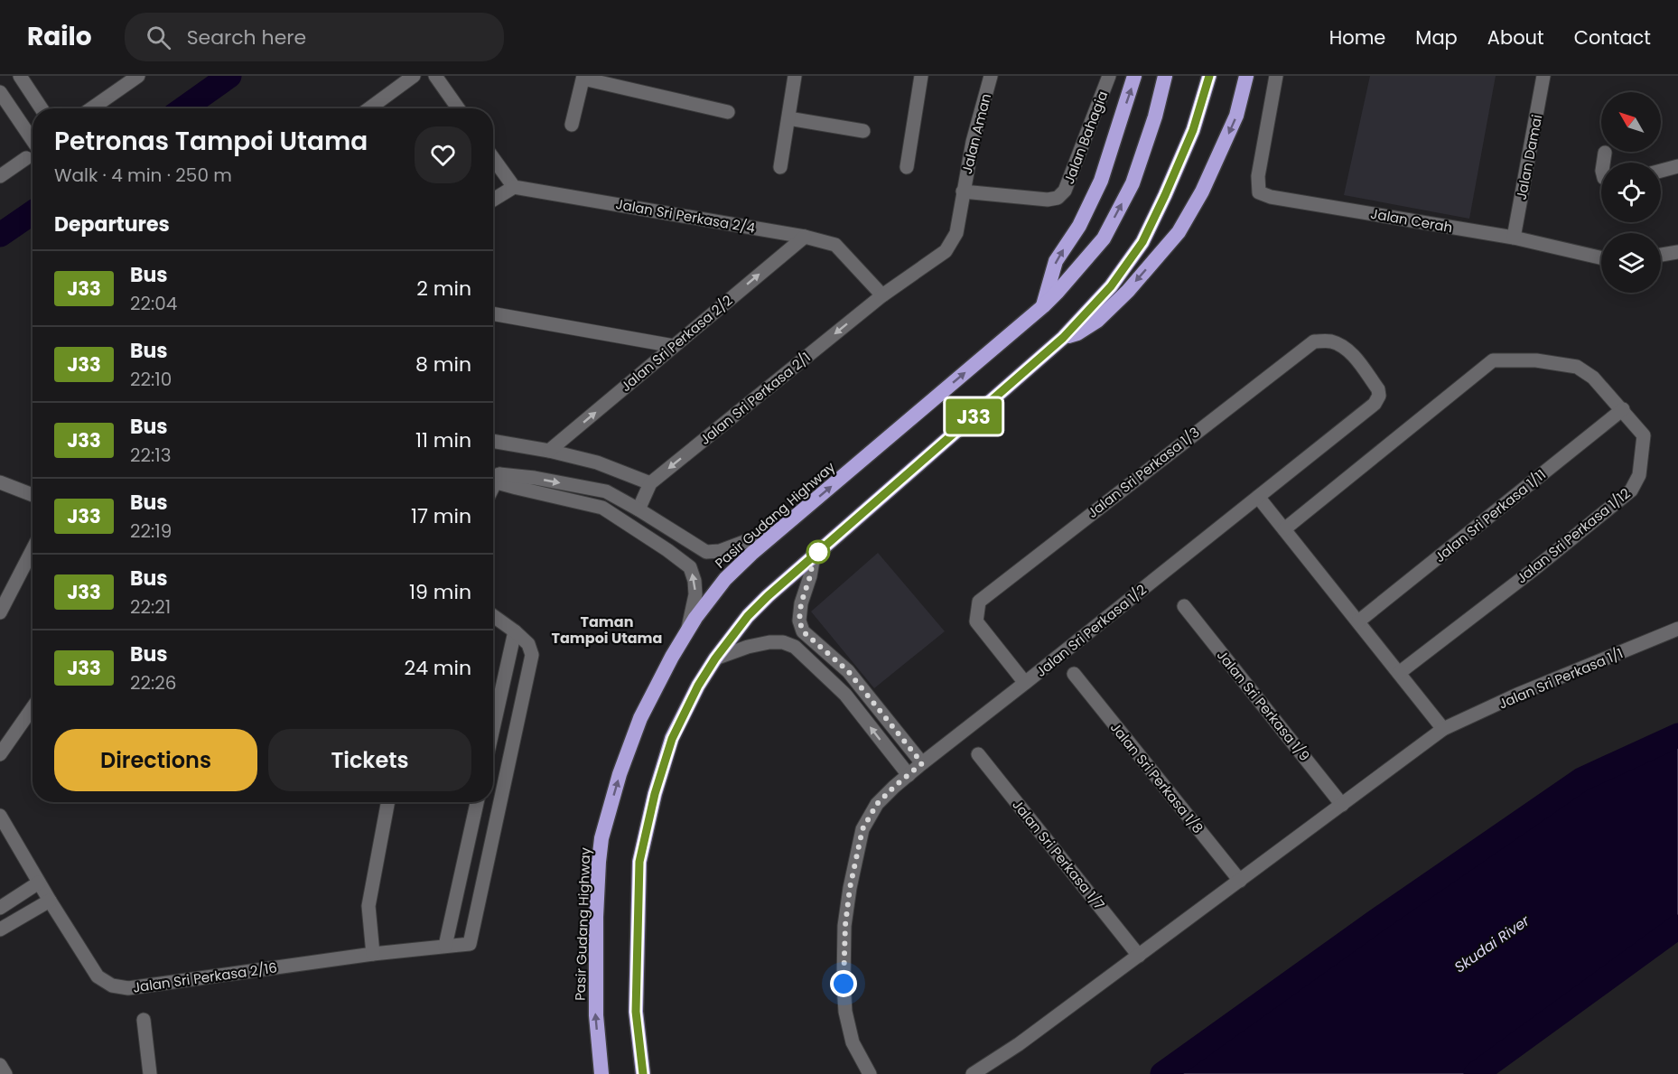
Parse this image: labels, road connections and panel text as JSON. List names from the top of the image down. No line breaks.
{"streets":{"highway":["Pasir Gudang Highway"],"street":["Jalan Aman","Jalan Bahagia","Jalan Damai","Jalan Sri Perkasa 2/4","Jalan Cerah","Jalan Sri Perkasa 2/2","Jalan Sri Perkasa 2/1","Jalan Sri Perkasa 1/3","Jalan Sri Perkasa 1/11","Jalan Sri Perkasa 1/12","Jalan Sri Perkasa 1/2","Jalan Sri Perkasa 1/1","Jalan Sri Perkasa 1/9","Jalan Sri Perkasa 1/8","Jalan Sri Perkasa 1/7","Jalan Sri Perkasa 2/16"]},"crossings":[["Jalan Aman","Jalan Bahagia"],["Jalan Aman","Jalan Sri Perkasa 2/1"],["Jalan Damai","Jalan Cerah"],["Jalan Sri Perkasa 2/4","Jalan Sri Perkasa 2/2"],["Jalan Sri Perkasa 2/4","Jalan Sri Perkasa 2/1"],["Jalan Sri Perkasa 1/3","Jalan Sri Perkasa 1/2"],["Jalan Sri Perkasa 1/11","Jalan Sri Perkasa 1/12"],["Jalan Sri Perkasa 1/1","Jalan Sri Perkasa 1/9"],["Jalan Sri Perkasa 1/1","Jalan Sri Perkasa 1/8"],["Jalan Sri Perkasa 1/1","Jalan Sri Perkasa 1/7"]],"one_way":["Jalan Sri Perkasa 2/2","Jalan Sri Perkasa 2/1"],"districts":["Taman Tampoi Utama"],"water":["Skudai River"],"lines":["bus line J33"],"north":"top left","page":{"header":"Railo","search":"Search here","nav":["Home","Map","About","Contact"],"on_map":"J33","heading":[["Petronas Tampoi Utama","Walk · 4 min · 250 m"],"Departures"],"list":[{"mark":"J33","name":"Bus","note":"22:04","value":"2 min"},{"mark":"J33","name":"Bus","note":"22:10","value":"8 min"},{"mark":"J33","name":"Bus","note":"22:13","value":"11 min"},{"mark":"J33","name":"Bus","note":"22:19","value":"17 min"},{"mark":"J33","name":"Bus","note":"22:21","value":"19 min"},{"mark":"J33","name":"Bus","note":"22:26","value":"24 min"}],"buttons":["Directions","Tickets"]}}
